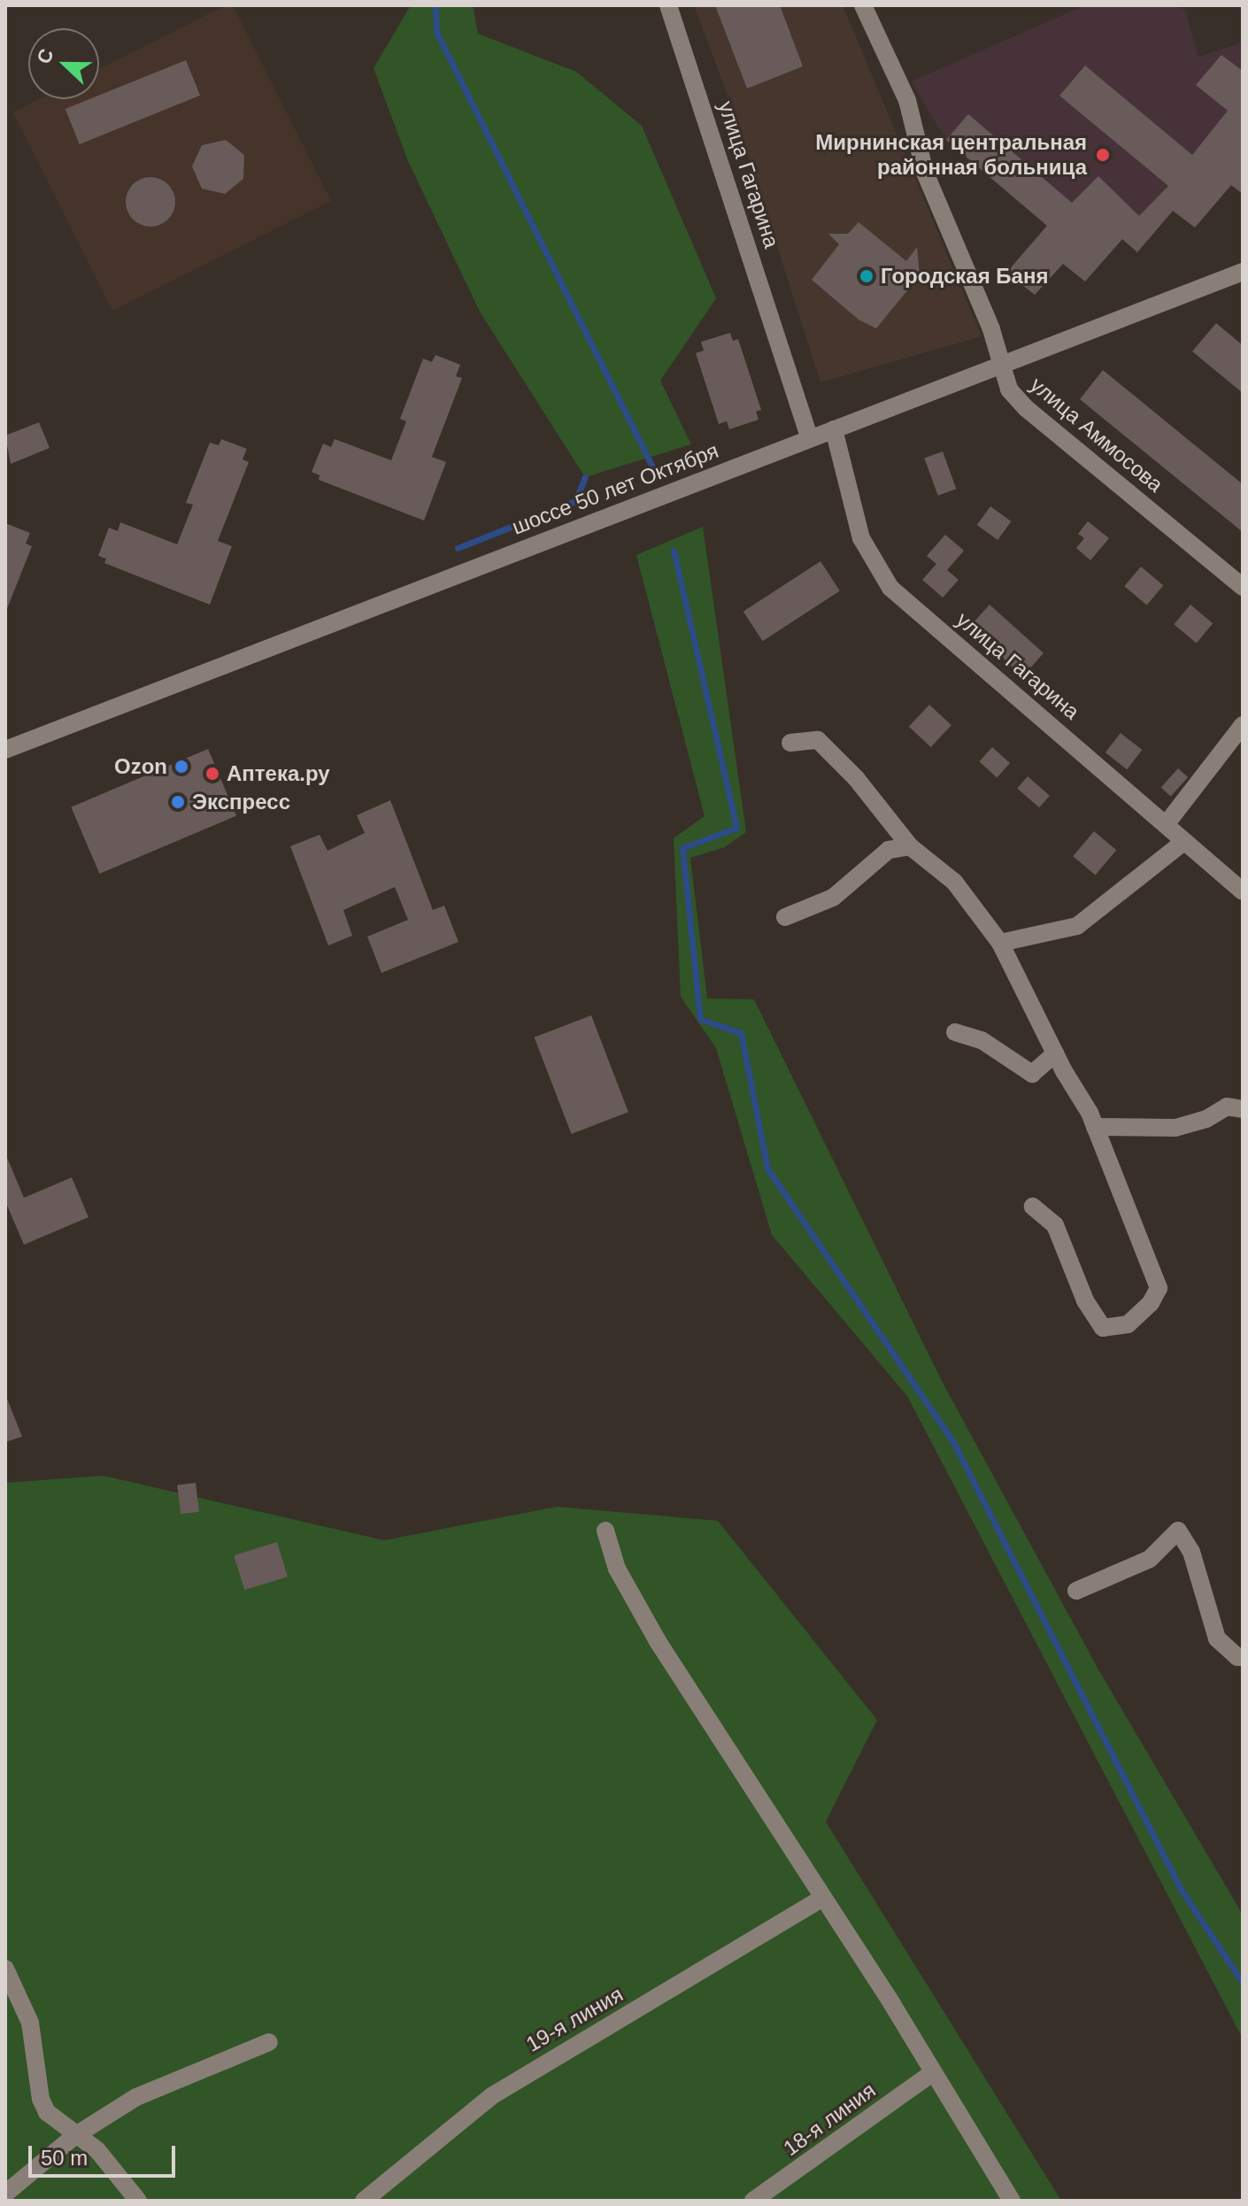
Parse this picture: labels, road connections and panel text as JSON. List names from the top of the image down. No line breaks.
{"streets":{"street":["улица Гагарина","улица Аммосова","шоссе 50 лет Октября","19-я линия","18-я линия"]},"crossings":[["улица Гагарина","шоссе 50 лет Октября"],["улица Аммосова","шоссе 50 лет Октября"]],"places":["Мирнинская центральная районная больница","Городская Баня","Ozon","Аптека.ру","Экспресс"],"scale_bar":"50 m","north":"left"}
